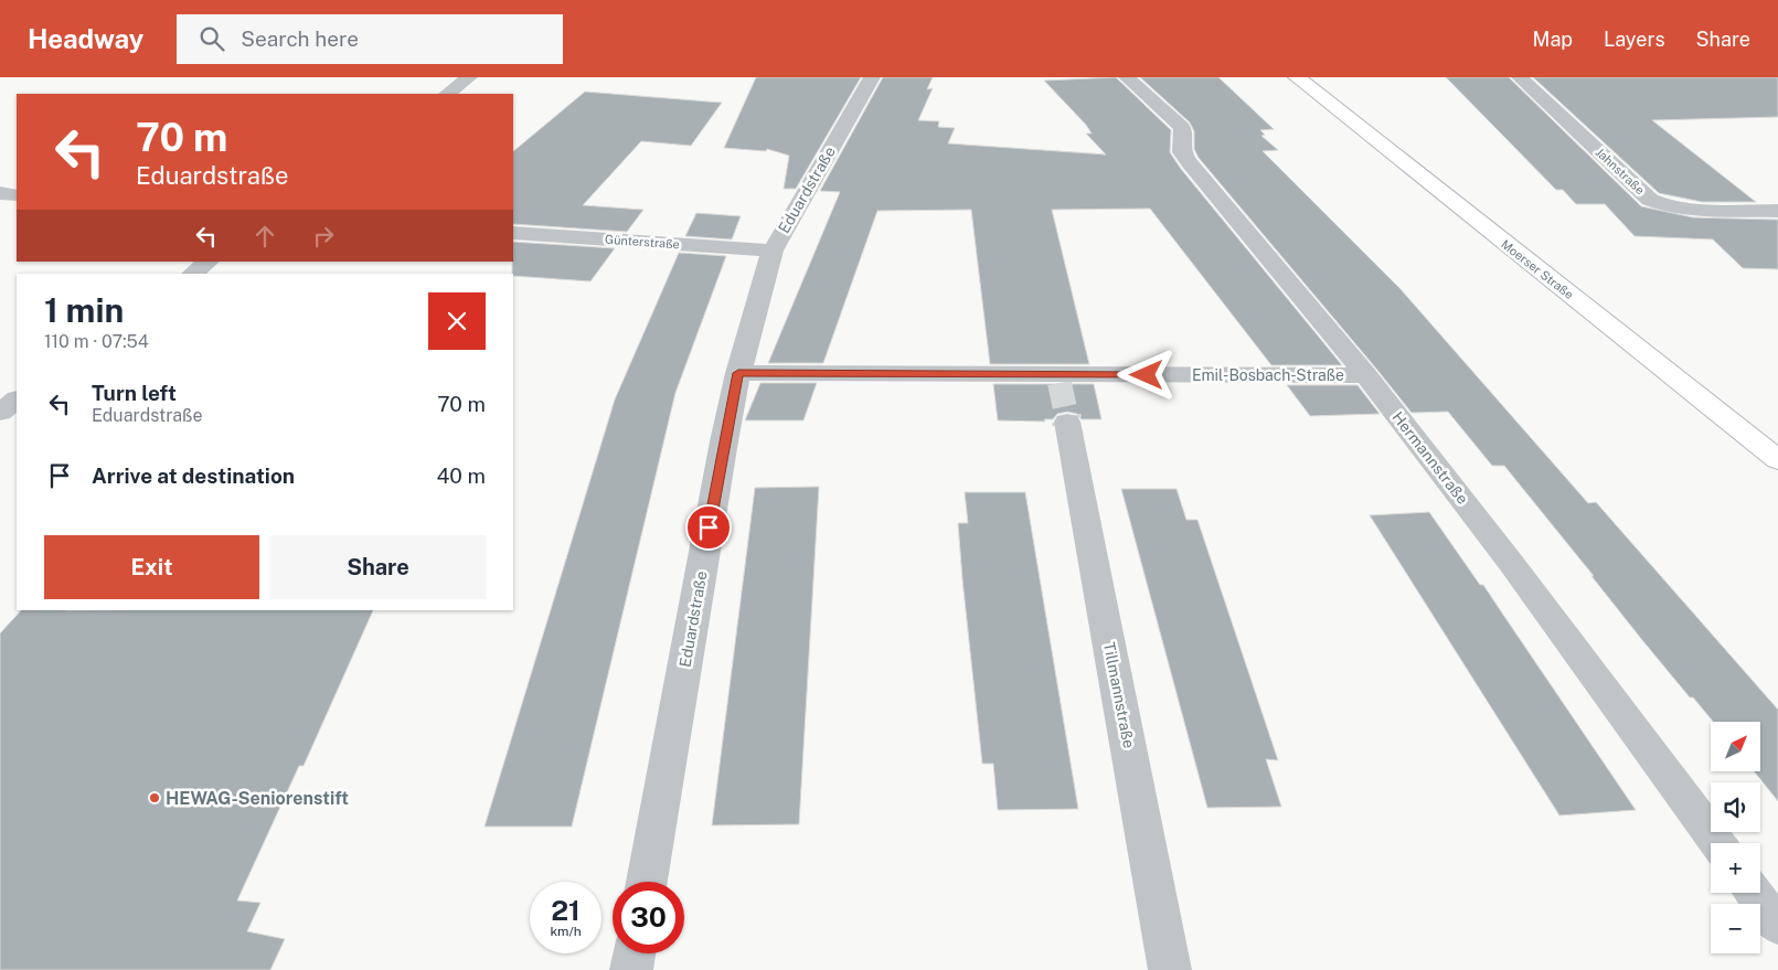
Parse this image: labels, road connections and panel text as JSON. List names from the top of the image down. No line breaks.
{"streets":{"main road":["Moerser Straße"],"street":["Jahnstraße","Eduardstraße","Günterstraße","Emil-Bosbach-Straße","Hermannstraße","Tillmannstraße"]},"crossings":[["Eduardstraße","Günterstraße"],["Eduardstraße","Emil-Bosbach-Straße"],["Emil-Bosbach-Straße","Hermannstraße"]],"places":["HEWAG-Seniorenstift"],"north":"top right","page":{"header":"Headway","search":"Search here","nav":["Map","Layers","Share"],"turn":["70 m","Eduardstraße"],"heading":["1 min","110 m · 07:54"],"list":[{"name":"Turn left","note":"Eduardstraße","value":"70 m"},{"name":"Arrive at destination","value":"40 m"}],"buttons":["Exit","Share"],"map_buttons":["+","−"],"speed":"21 km/h","limit":"30"}}
